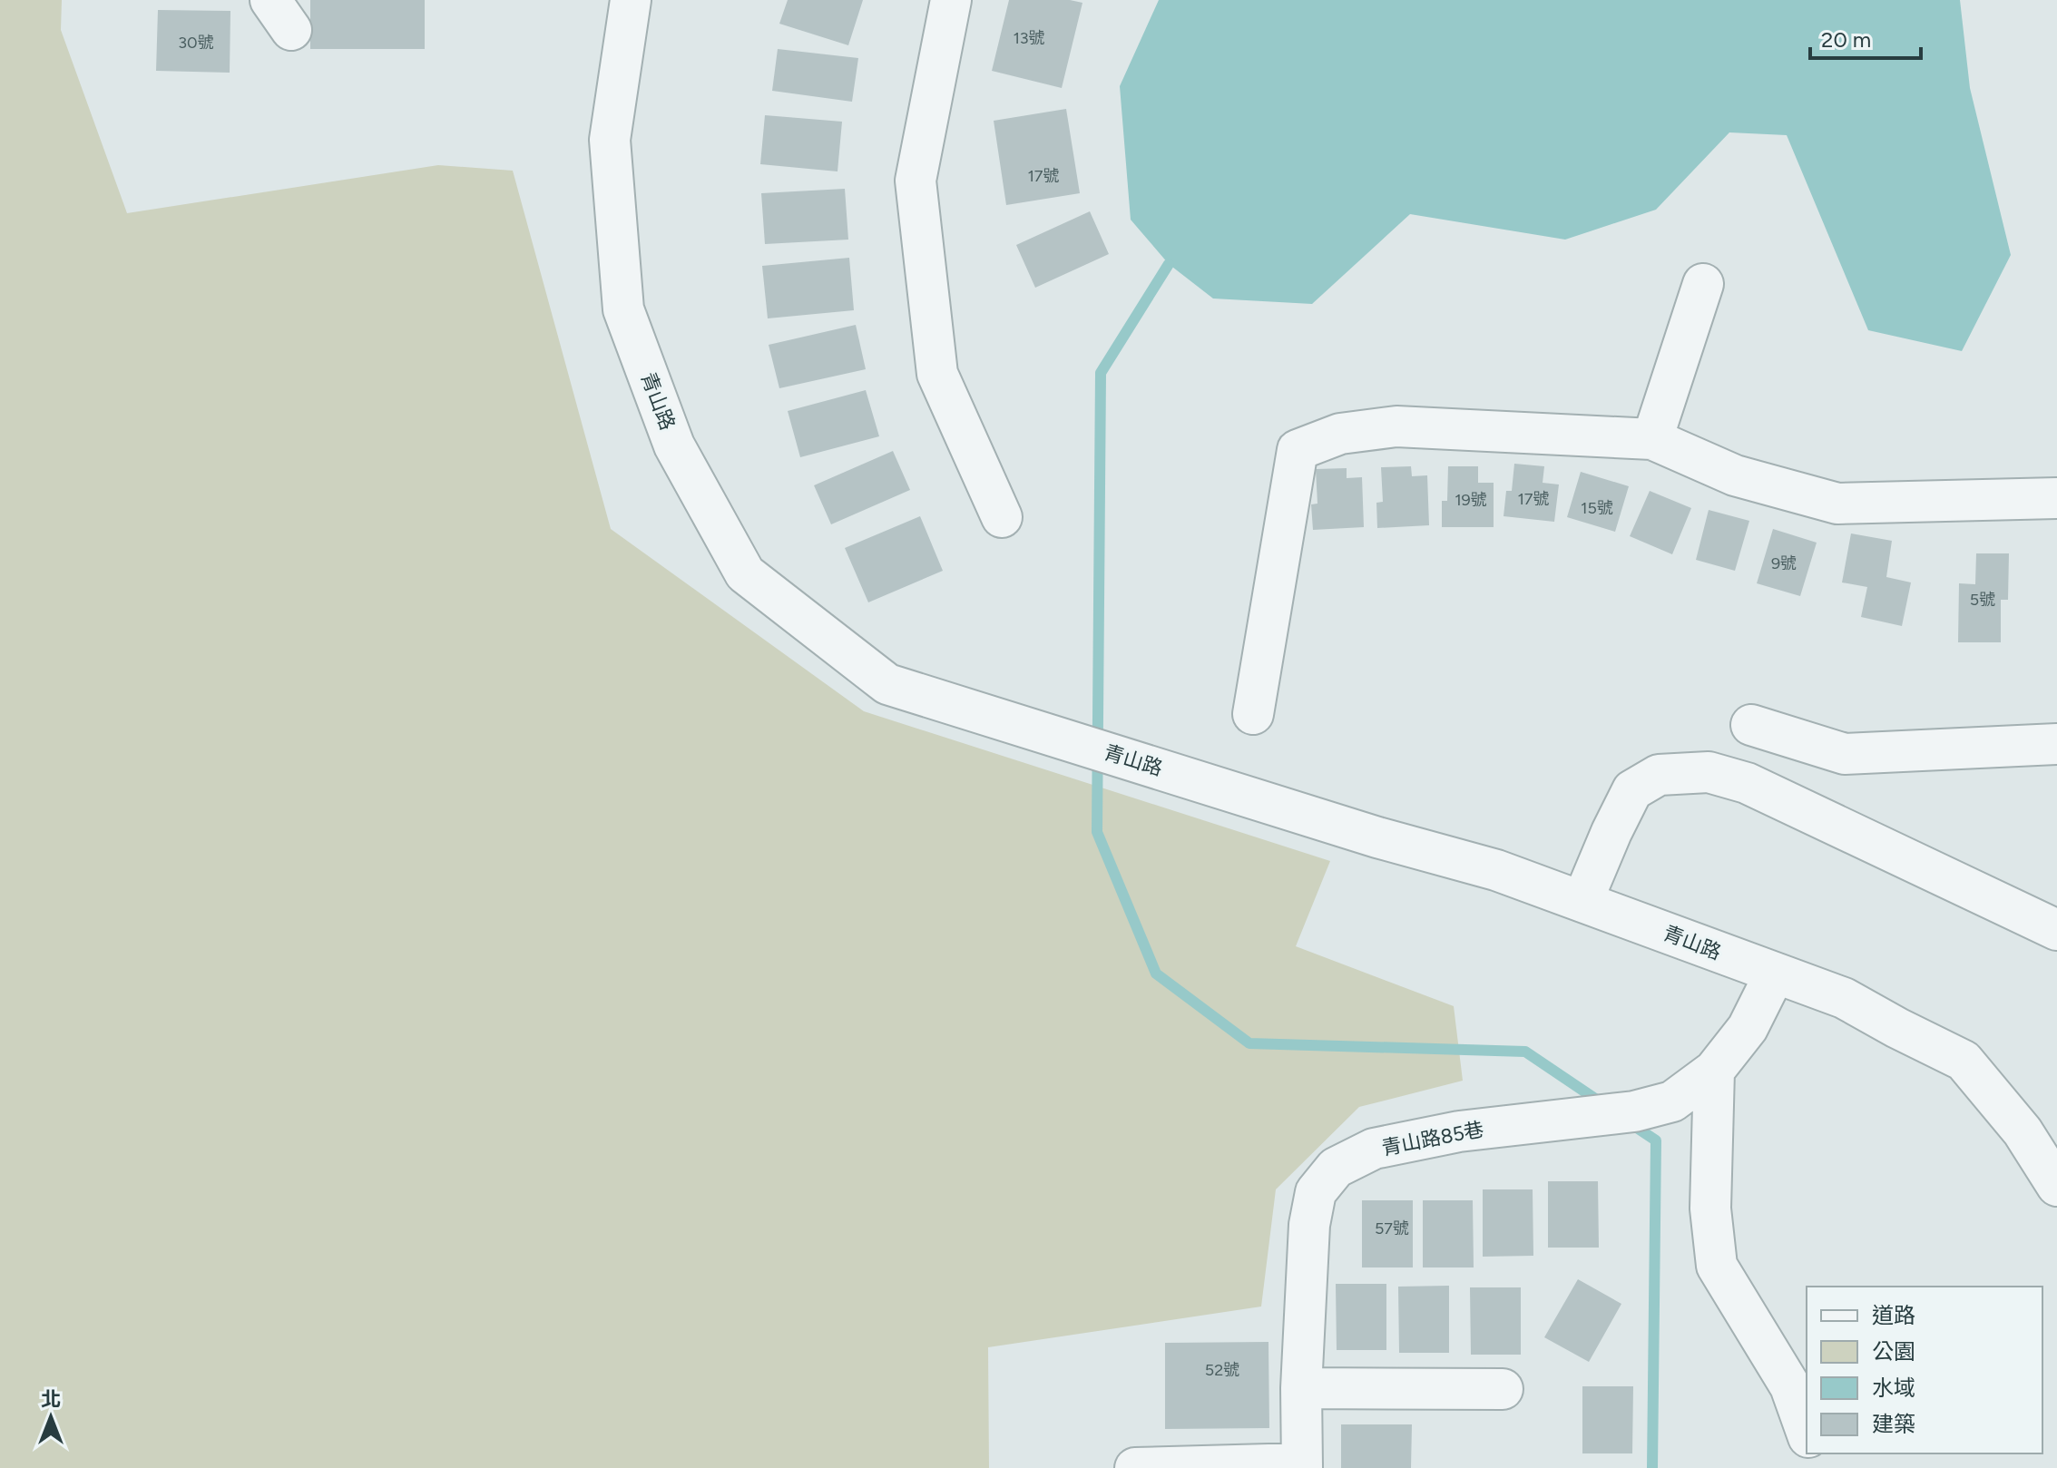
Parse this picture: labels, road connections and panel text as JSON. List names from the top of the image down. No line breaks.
{"streets":{"street":["青山路","青山路85巷"]},"crossings":[["青山路","青山路85巷"]],"house_numbers":["13號","30號","17號","17號","19號","15號","9號","5號","57號","52號"],"legend":["道路","公園","水域","建築"],"scale_bar":"20 m","north":"top"}
